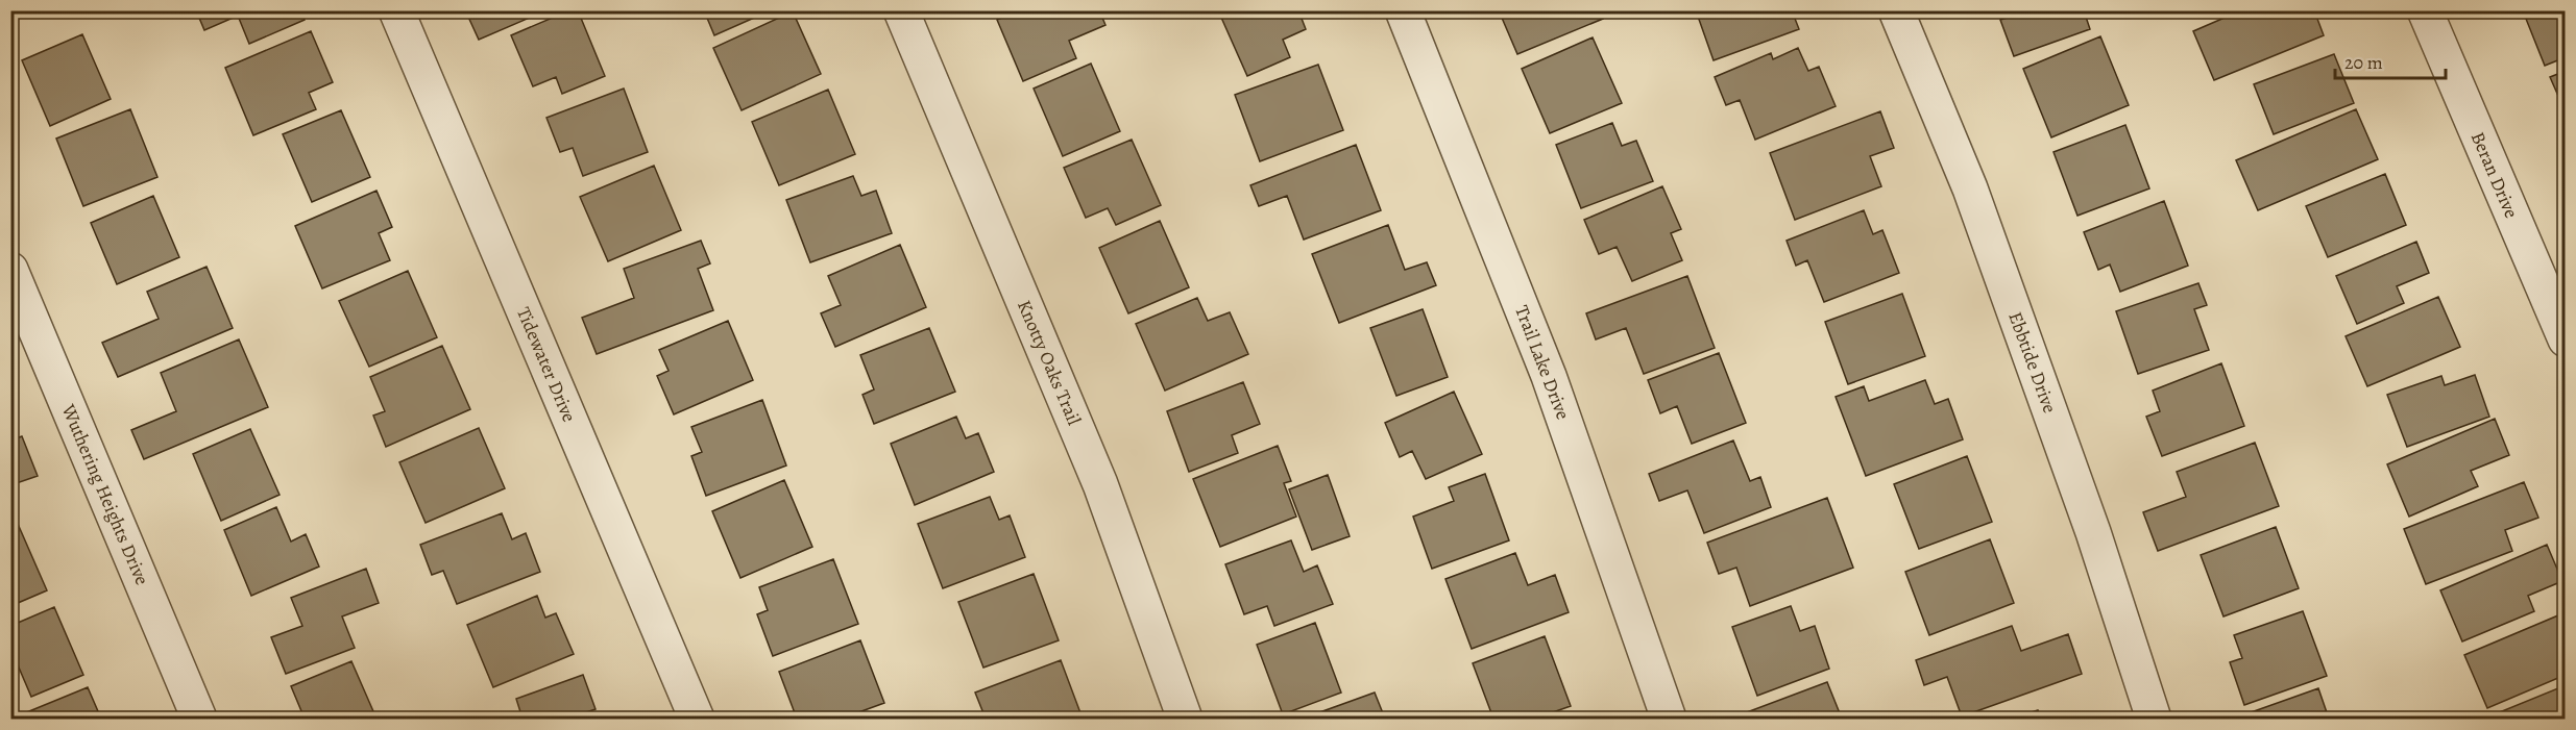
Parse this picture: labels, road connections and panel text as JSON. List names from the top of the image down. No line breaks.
{"streets":{"street":["Beran Drive","Knotty Oaks Trail","Trail Lake Drive","Ebbtide Drive","Tidewater Drive","Wuthering Heights Drive"]},"scale_bar":"20 m"}
